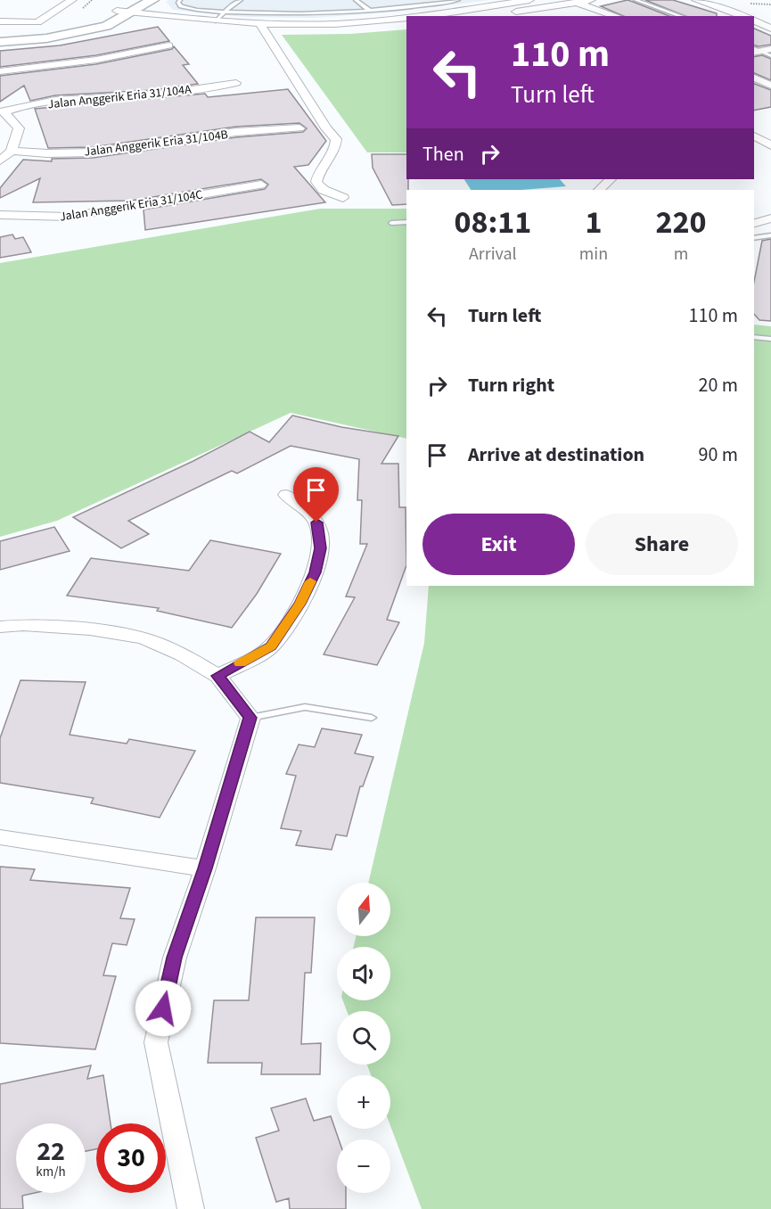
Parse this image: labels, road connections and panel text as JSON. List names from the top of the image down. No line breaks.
{"streets":{"street":["Jalan Anggerik Eria 31/104A","Jalan Anggerik Eria 31/104B","Jalan Anggerik Eria 31/104C"]},"north":"top","page":{"turn":["110 m","Turn left"],"then":"Then","eta":["08:11","Arrival","1","min","220","m"],"list":[{"name":"Turn left","value":"110 m"},{"name":"Turn right","value":"20 m"},{"name":"Arrive at destination","value":"90 m"}],"buttons":["Exit","Share"],"map_buttons":["+","−"],"speed":"22 km/h","limit":"30"}}
